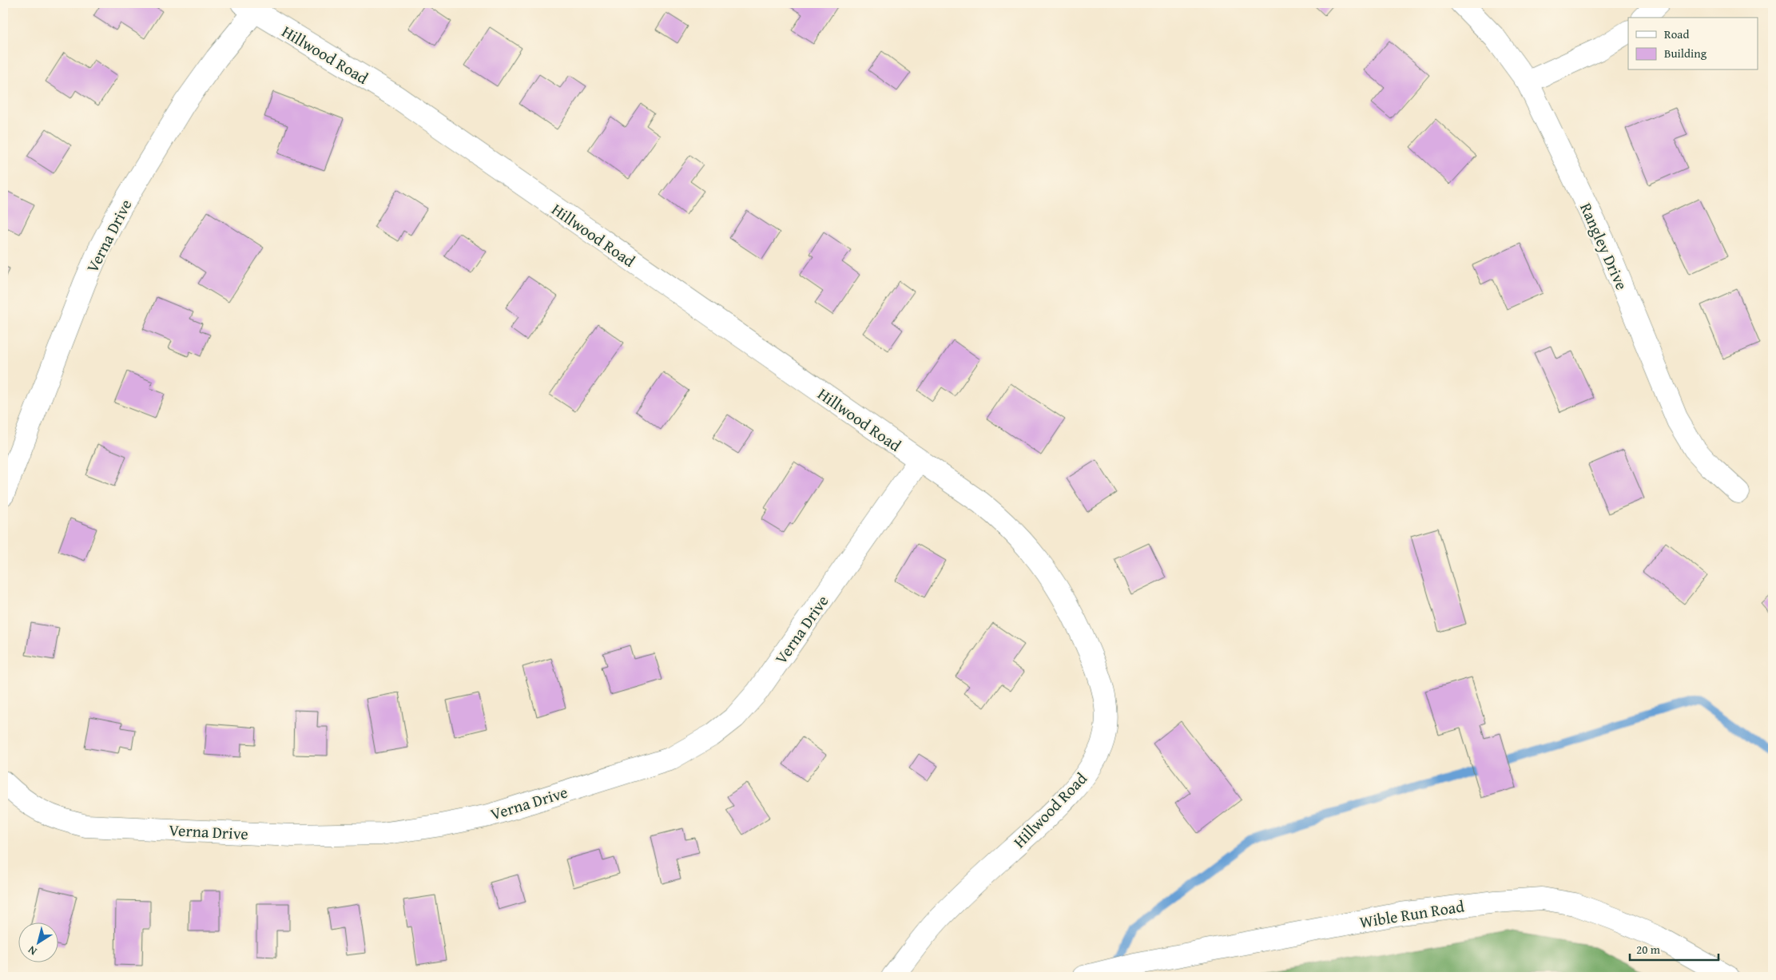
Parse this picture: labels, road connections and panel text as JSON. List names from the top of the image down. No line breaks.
{"streets":{"street":["Hillwood Road","Verna Drive","Rangley Drive","Wible Run Road"]},"crossings":[["Hillwood Road","Verna Drive"]],"legend":["Road","Building"],"scale_bar":"20 m","north":"bottom left"}
